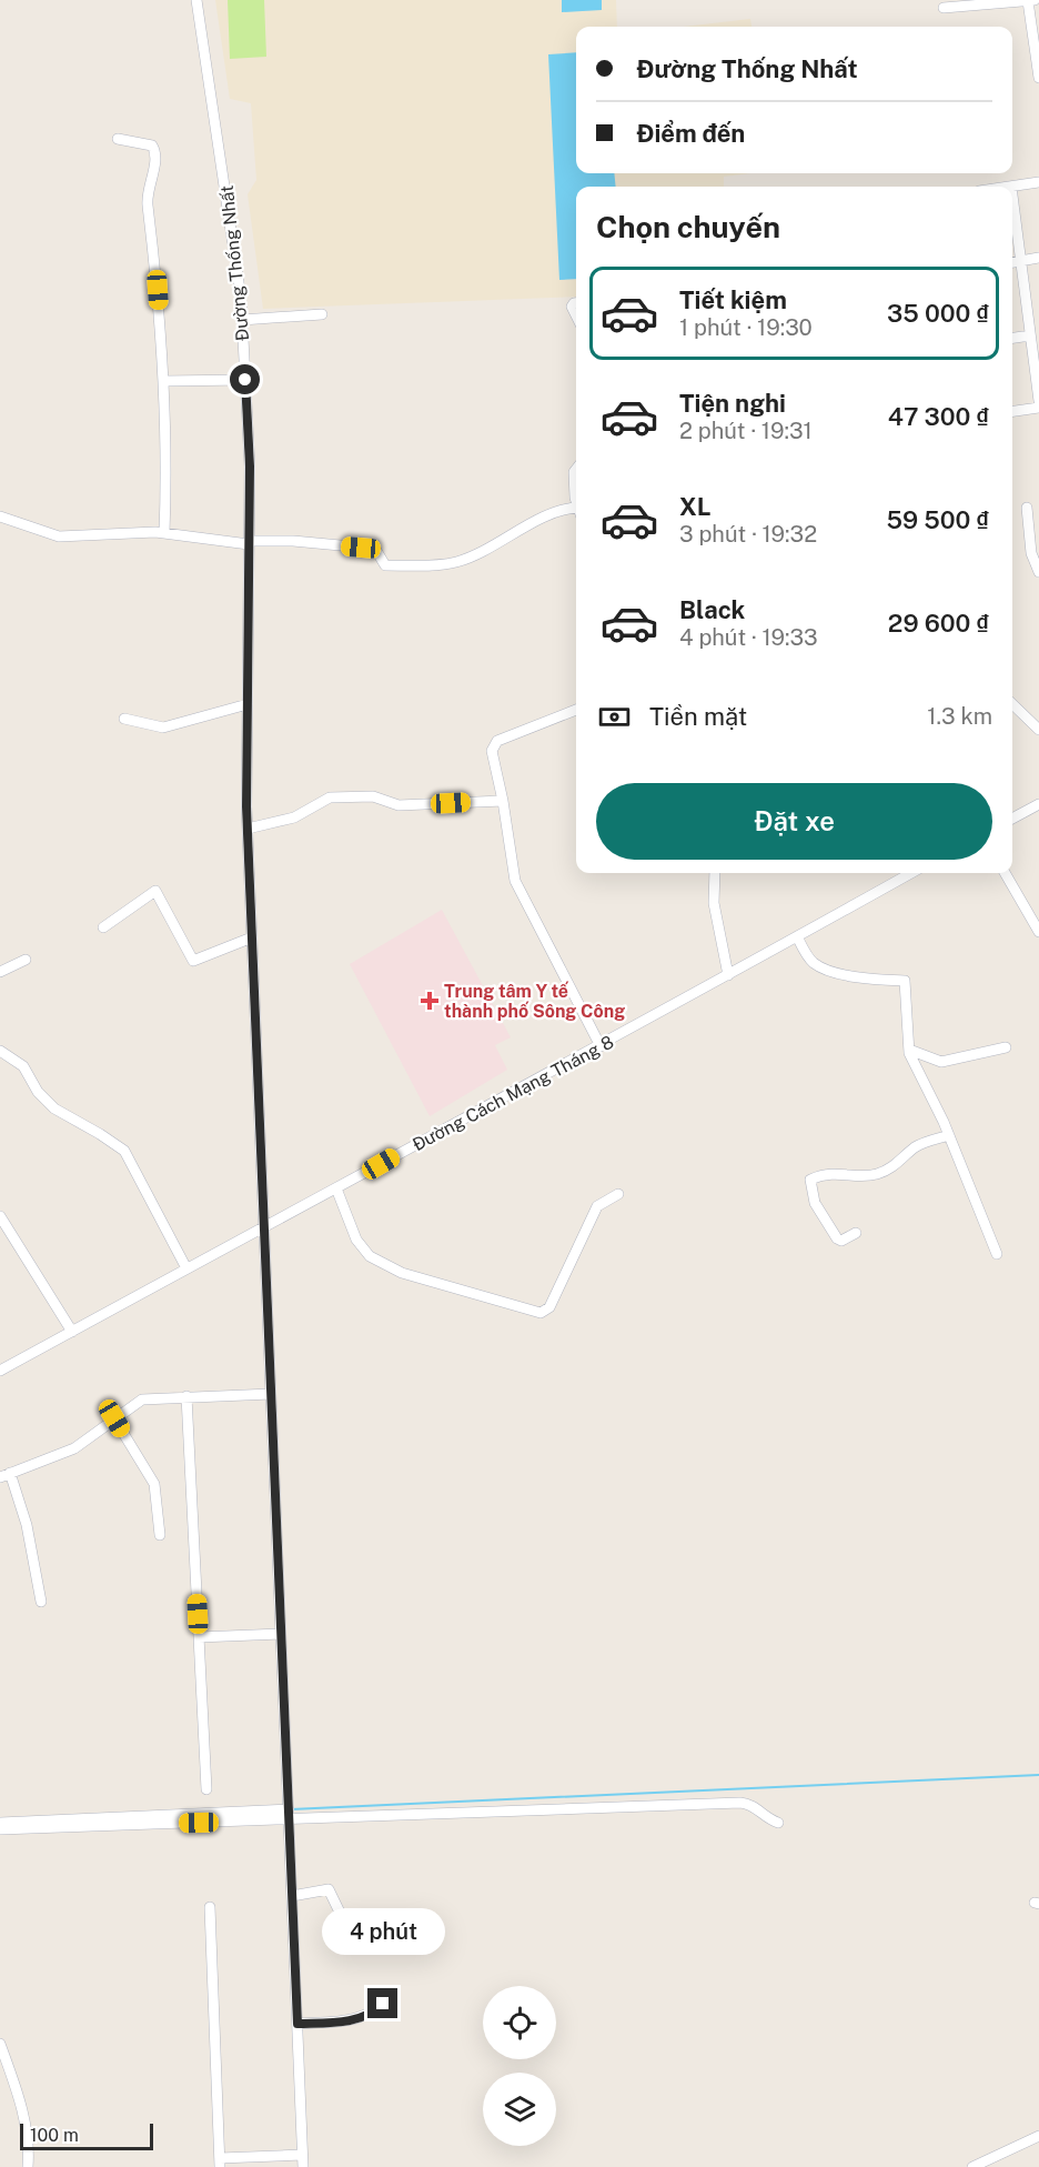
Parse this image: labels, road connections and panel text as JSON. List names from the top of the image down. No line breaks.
{"streets":{"street":["Đường Thống Nhất","Đường Cách Mạng Tháng 8"]},"crossings":[["Đường Thống Nhất","Đường Cách Mạng Tháng 8"]],"places":{"health":["Trung tâm Y tế thành phố Sông Công"]},"scale_bar":"100 m","page":{"banner":["Đường Thống Nhất","Điểm đến"],"heading":"Chọn chuyến","list":[{"name":"Tiết kiệm","note":"1 phút · 19:30","value":"35 000 ₫"},{"name":"Tiện nghi","note":"2 phút · 19:31","value":"47 300 ₫"},{"name":"XL","note":"3 phút · 19:32","value":"59 500 ₫"},{"name":"Black","note":"4 phút · 19:33","value":"29 600 ₫"}],"pay":["Tiền mặt","1.3 km"],"buttons":"Đặt xe","bubble":"4 phút","scale":"100 m"}}
